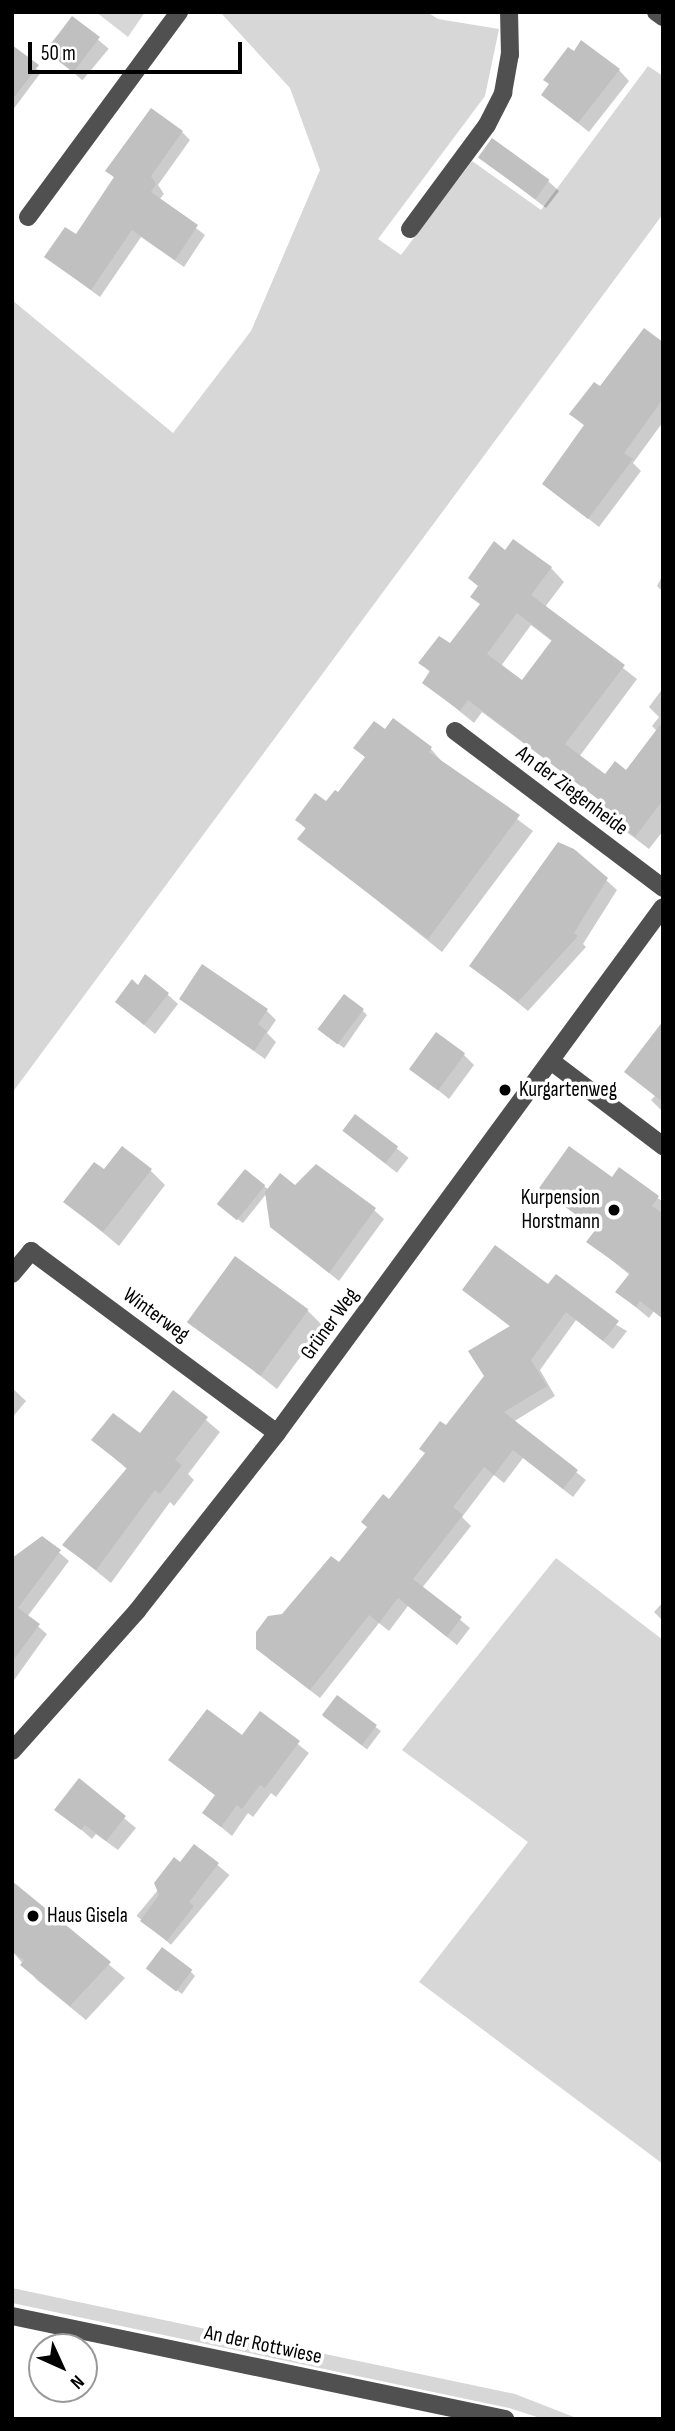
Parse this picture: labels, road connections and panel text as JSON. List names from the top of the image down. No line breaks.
{"streets":{"street":["An der Ziegenheide","Winterweg","Grüner Weg","An der Rottwiese"]},"crossings":[["Winterweg","Grüner Weg"]],"places":["Kurgartenweg","Kurpension Horstmann","Haus Gisela"],"scale_bar":"50 m","north":"bottom right"}
